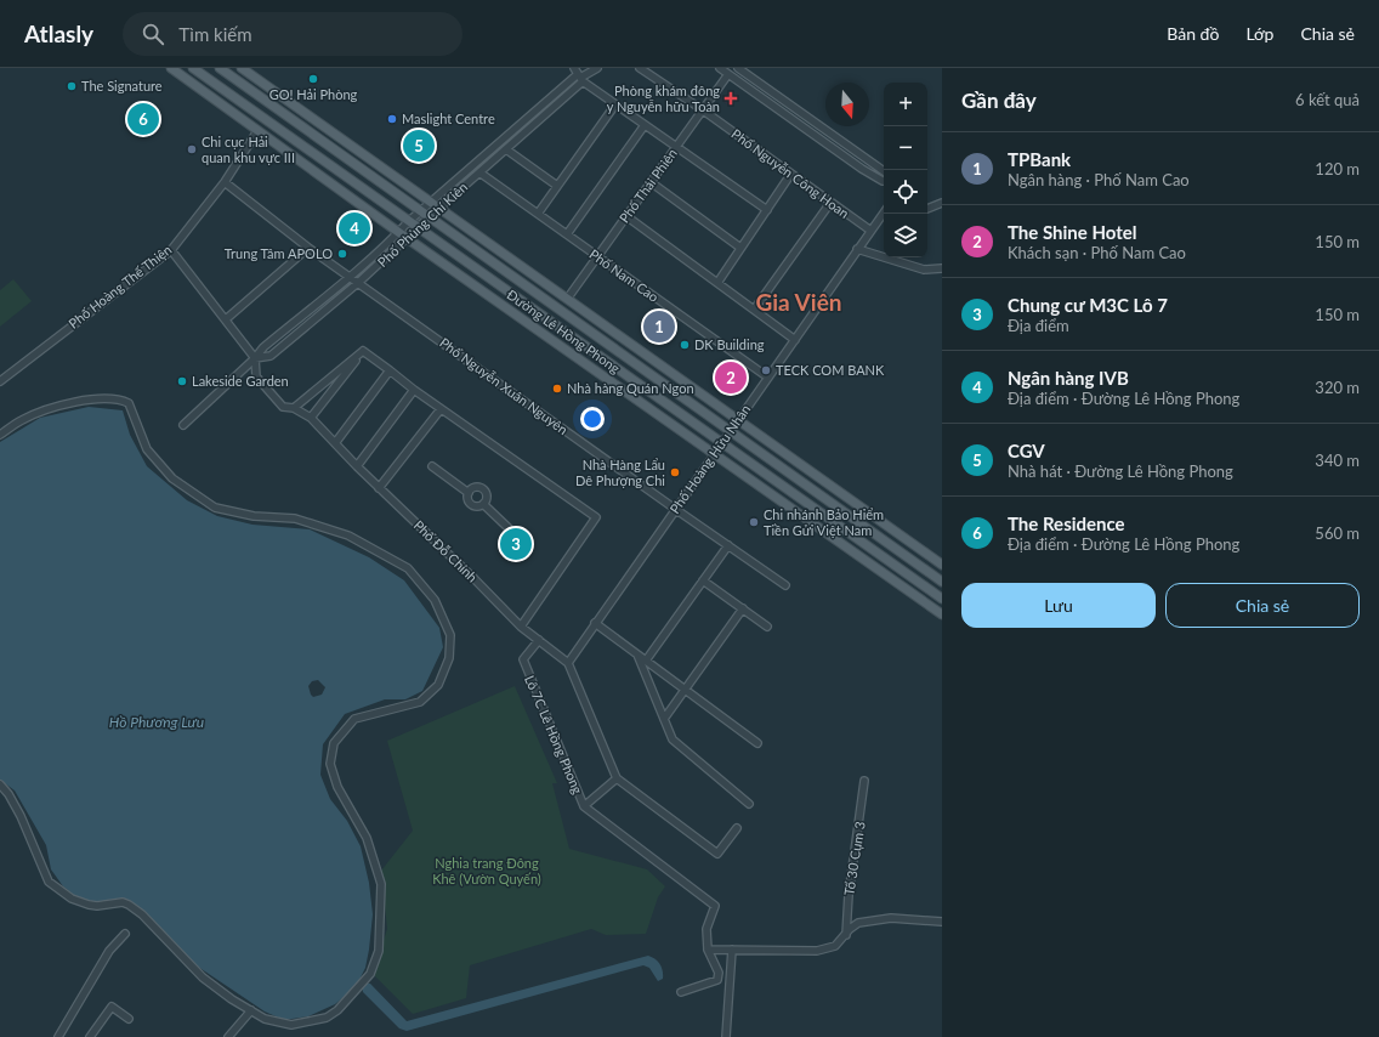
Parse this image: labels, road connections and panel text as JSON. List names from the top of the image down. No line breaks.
{"streets":{"main road":["Đường Lê Hồng Phong"],"street":["Phố Nguyễn Công Hoan","Phố Thái Phiên","Phố Phùng Chí Kiên","Phố Nam Cao","Phố Hoàng Thế Thiện","Phố Nguyễn Xuân Nguyên","Phố Hoàng Hữu Nhân","Phố Đỗ Chính","Lô 7C Lê Hồng Phong","Tổ 30 Cụm 3"]},"crossings":[["Phố Nguyễn Công Hoan","Phố Thái Phiên"],["Phố Nguyễn Công Hoan","Phố Hoàng Hữu Nhân"],["Phố Thái Phiên","Phố Nam Cao"],["Phố Phùng Chí Kiên","Phố Nam Cao"],["Phố Phùng Chí Kiên","Đường Lê Hồng Phong"],["Phố Phùng Chí Kiên","Phố Nguyễn Xuân Nguyên"],["Phố Phùng Chí Kiên","Phố Đỗ Chính"],["Phố Nam Cao","Phố Hoàng Hữu Nhân"],["Phố Hoàng Thế Thiện","Đường Lê Hồng Phong"],["Phố Hoàng Thế Thiện","Phố Nguyễn Xuân Nguyên"],["Phố Hoàng Thế Thiện","Phố Đỗ Chính"],["Đường Lê Hồng Phong","Phố Hoàng Hữu Nhân"],["Phố Nguyễn Xuân Nguyên","Phố Hoàng Hữu Nhân"],["Phố Hoàng Hữu Nhân","Phố Đỗ Chính"],["Phố Đỗ Chính","Lô 7C Lê Hồng Phong"]],"districts":["Gia Viên"],"water":["Hồ Phương Lưu"],"parks":["Nghia trang Đông Khê (Vườn Quyến)"],"places":{"other":["GO! Hải Phòng","The Signature","Maslight Centre","Chi cục Hải quan khu vực III","Trung Tâm APOLO","DK Building","TECK COM BANK","Lakeside Garden","Nhà hàng Quán Ngon","Nhà Hàng Lẩu Dê Phượng Chi","Chi nhánh Bảo Hiểm Tiền Gửi Việt Nam"],"health":["Phòng khám đông y Nguyễn hữu Toàn"]},"north":"bottom","page":{"header":"Atlasly","search":"Tìm kiếm","nav":["Bản đồ","Lớp","Chia sẻ"],"heading":["Gần đây","6 kết quả"],"map_buttons":["+","−"],"pins":["6","5","4","1","2","3"],"list":[{"mark":"1","name":"TPBank","note":"Ngân hàng · Phố Nam Cao","value":"120 m"},{"mark":"2","name":"The Shine Hotel","note":"Khách sạn · Phố Nam Cao","value":"150 m"},{"mark":"3","name":"Chung cư M3C Lô 7","note":"Địa điểm","value":"150 m"},{"mark":"4","name":"Ngân hàng IVB","note":"Địa điểm · Đường Lê Hồng Phong","value":"320 m"},{"mark":"5","name":"CGV","note":"Nhà hát · Đường Lê Hồng Phong","value":"340 m"},{"mark":"6","name":"The Residence","note":"Địa điểm · Đường Lê Hồng Phong","value":"560 m"}],"buttons":["Lưu","Chia sẻ"]}}
